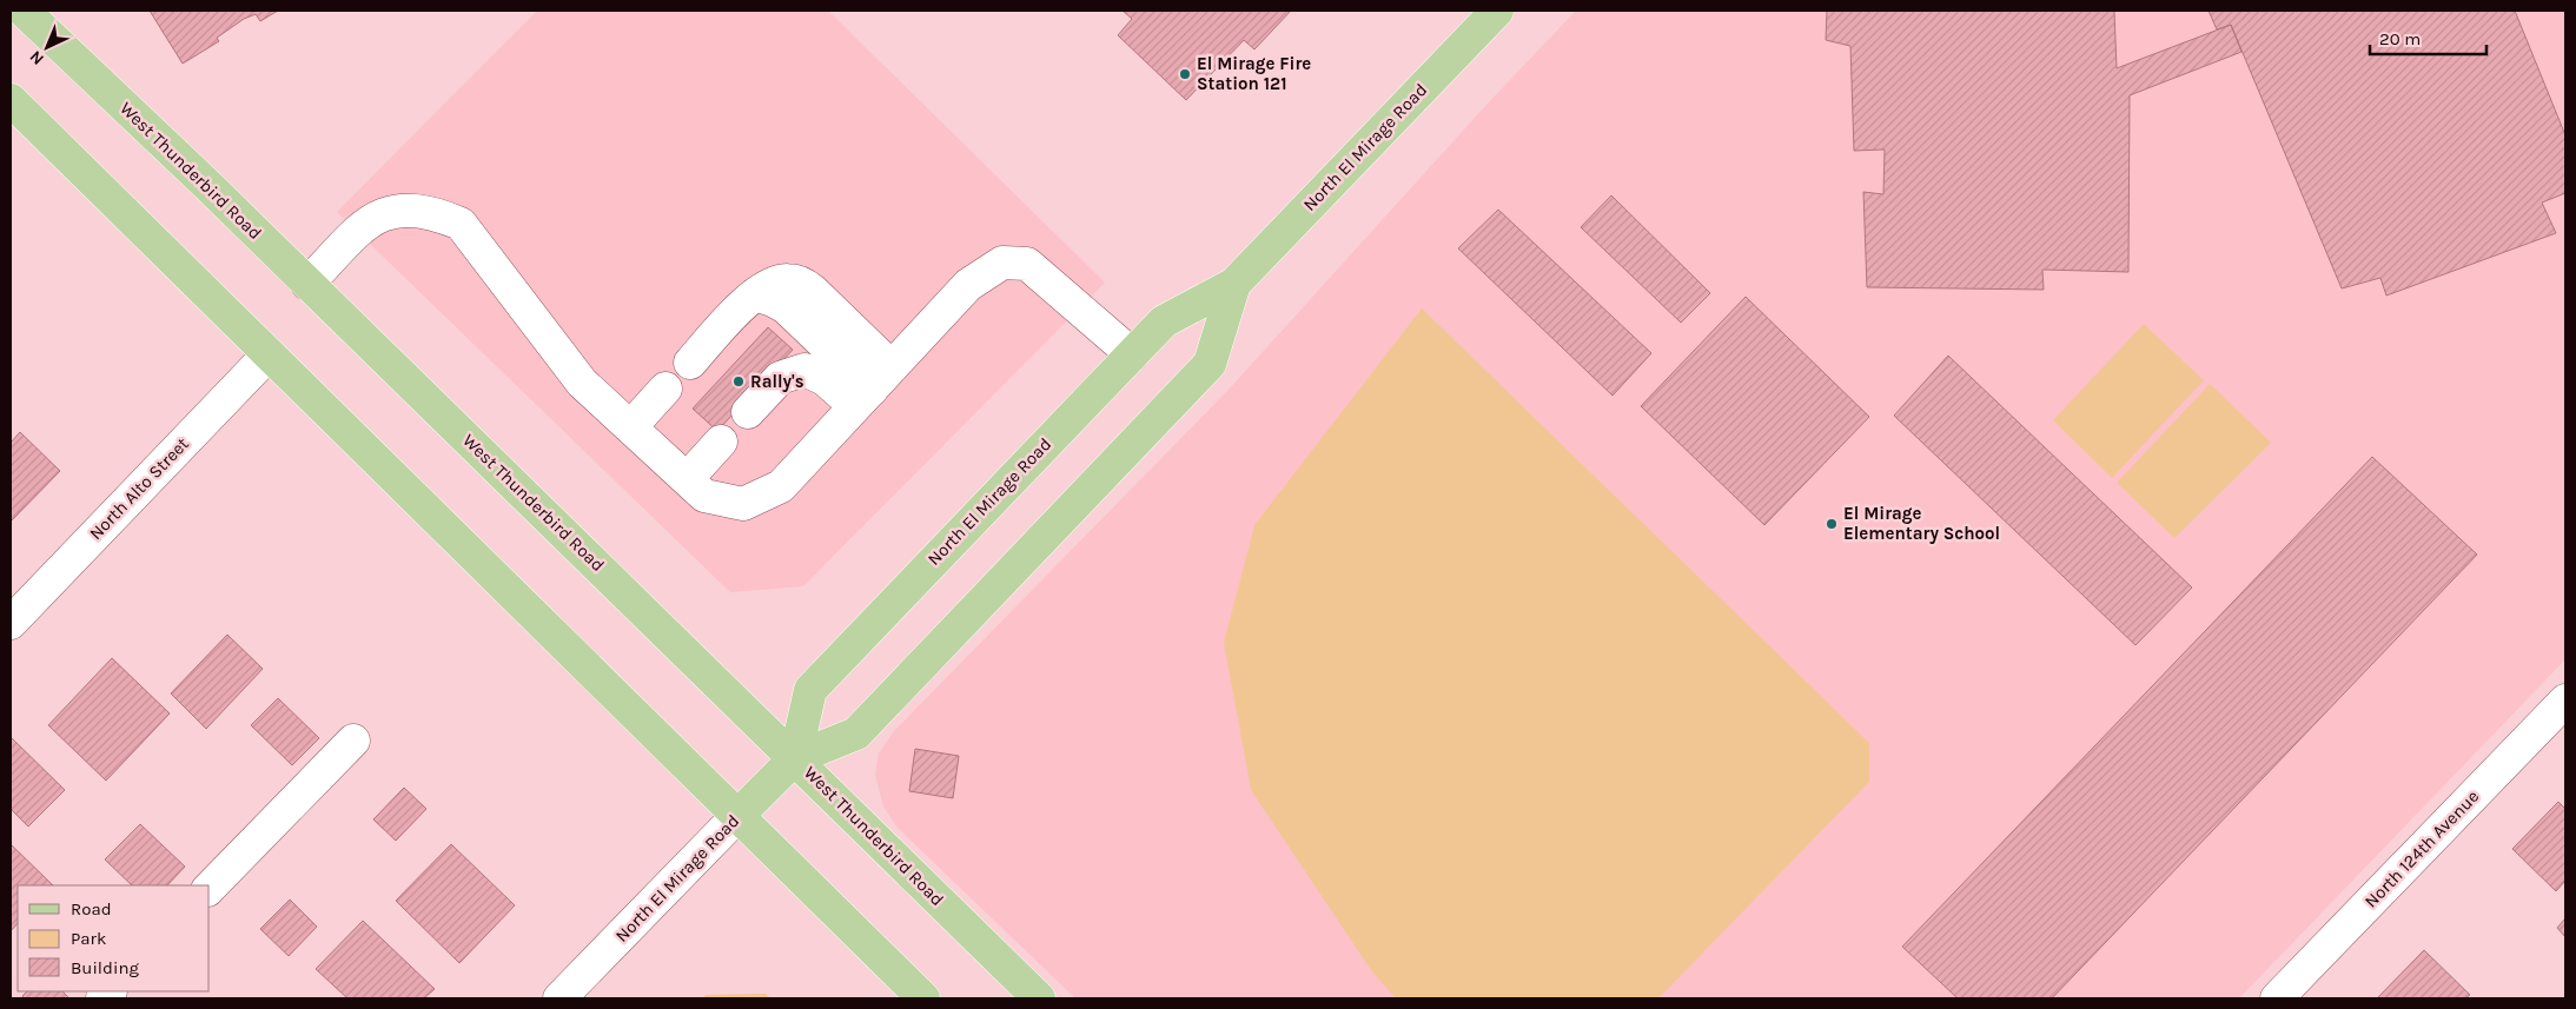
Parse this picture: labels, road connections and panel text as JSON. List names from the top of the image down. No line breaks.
{"streets":{"main road":["North El Mirage Road","West Thunderbird Road"],"street":["North Alto Street","North 124th Avenue"]},"crossings":[["North El Mirage Road","West Thunderbird Road"]],"places":["El Mirage Fire Station 121","Rally's","El Mirage Elementary School"],"legend":["Road","Park","Building"],"scale_bar":"20 m","north":"bottom left"}
